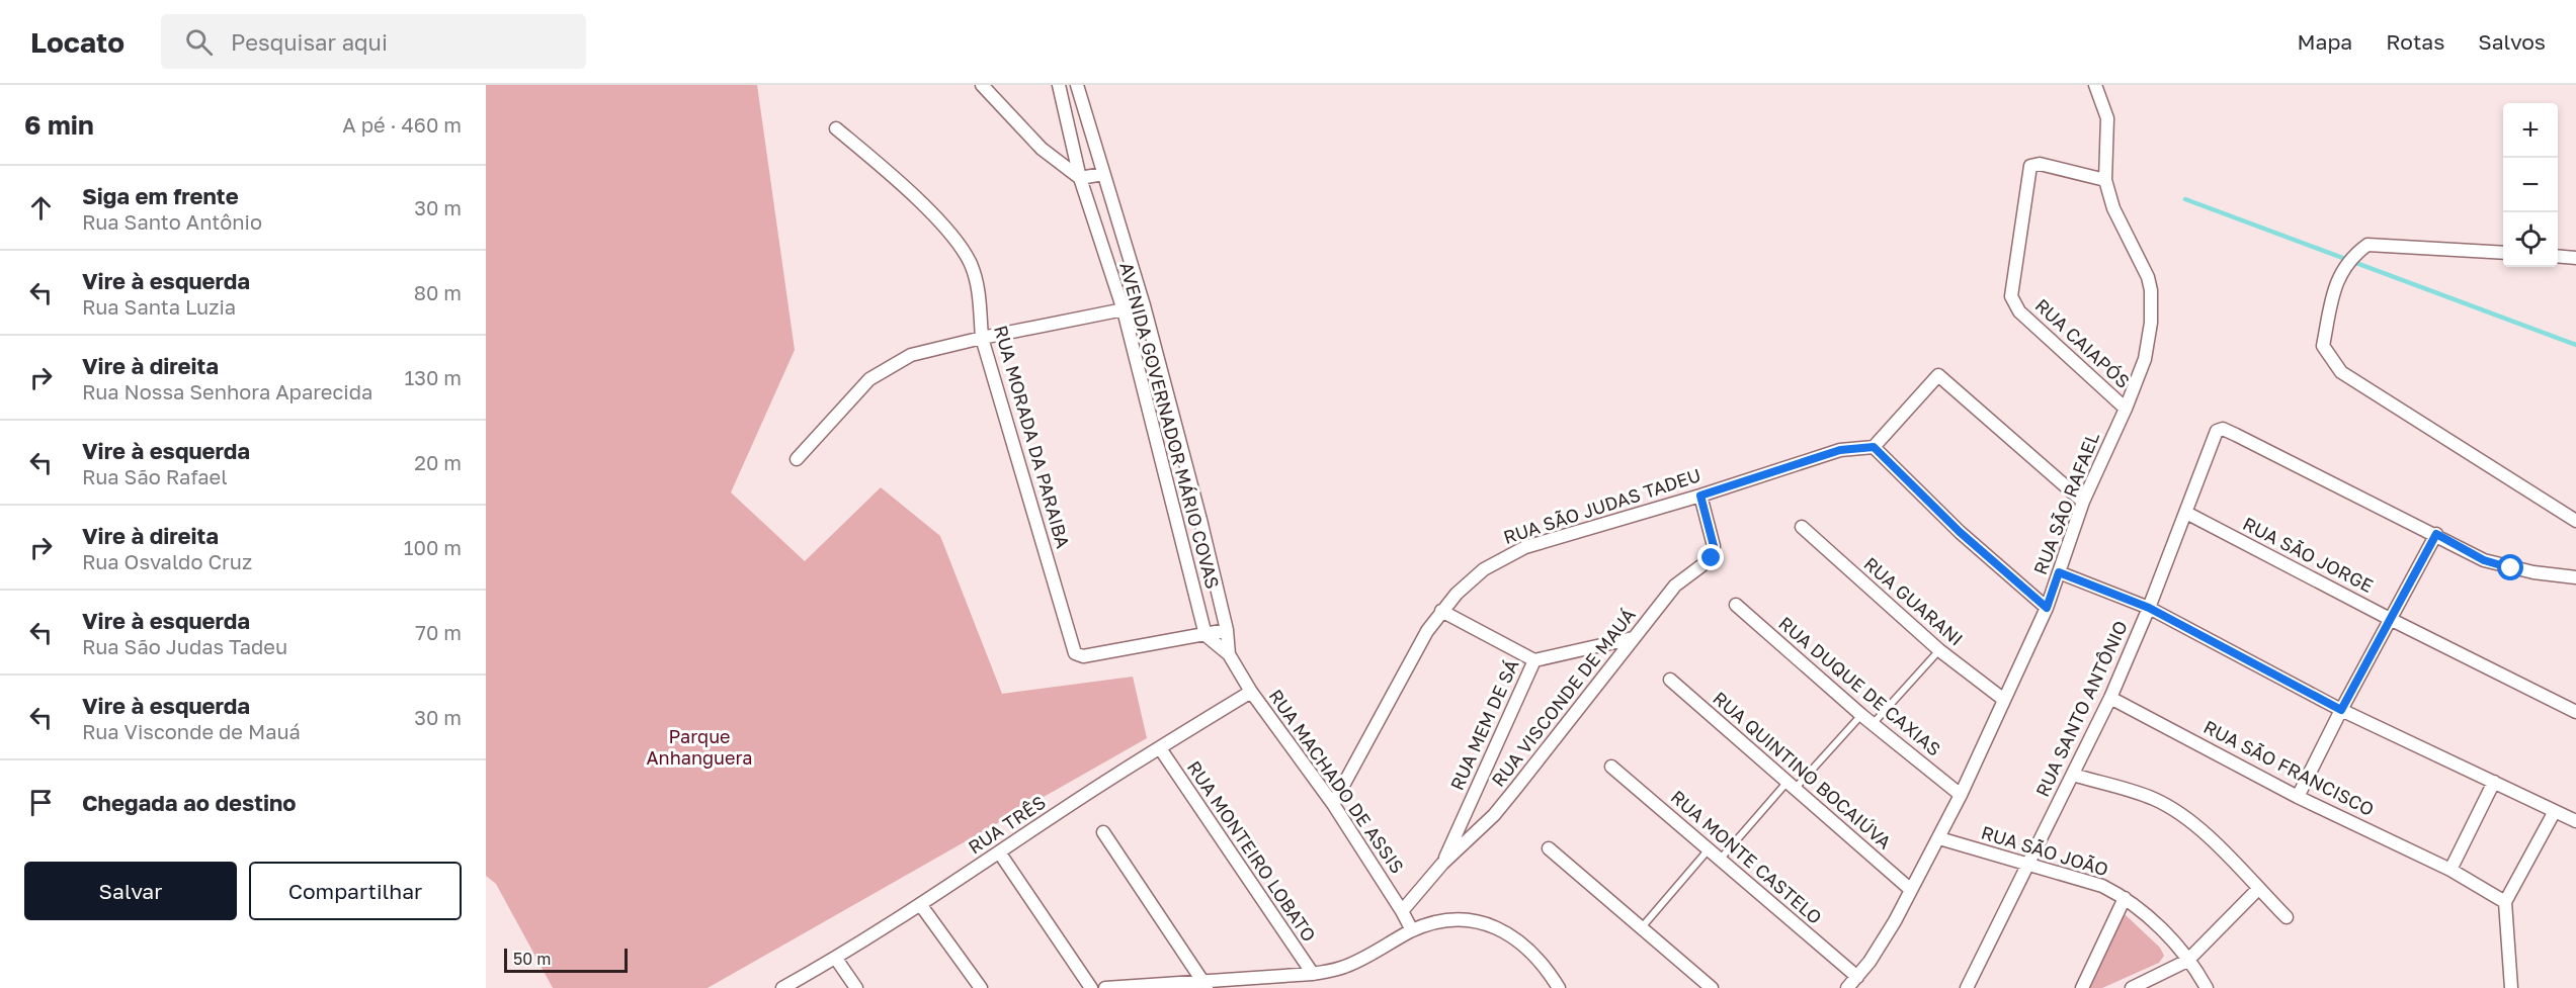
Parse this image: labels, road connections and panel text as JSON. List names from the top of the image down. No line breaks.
{"streets":{"street":["RUA CAIAPÓS","AVENIDA GOVERNADOR MÁRIO COVAS","RUA MORADA DA PARAIBA","RUA SÃO RAFAEL","RUA SÃO JUDAS TADEU","RUA SÃO JORGE","RUA GUARANI","RUA DUQUE DE CAXIAS","RUA VISCONDE DE MAUÁ","RUA SANTO ANTÔNIO","RUA MEM DE SÁ","RUA SÃO FRANCISCO","RUA QUINTINO BOCAIÚVA","RUA MACHADO DE ASSIS","RUA TRÊS","RUA MONTEIRO LOBATO","RUA SÃO JOÃO","RUA MONTE CASTELO"]},"crossings":[["RUA CAIAPÓS","RUA SÃO RAFAEL"],["AVENIDA GOVERNADOR MÁRIO COVAS","RUA MORADA DA PARAIBA"],["AVENIDA GOVERNADOR MÁRIO COVAS","RUA MACHADO DE ASSIS"],["RUA MORADA DA PARAIBA","RUA MACHADO DE ASSIS"],["RUA SÃO RAFAEL","RUA GUARANI"],["RUA SÃO RAFAEL","RUA DUQUE DE CAXIAS"],["RUA SÃO RAFAEL","RUA QUINTINO BOCAIÚVA"],["RUA SÃO RAFAEL","RUA SÃO JOÃO"],["RUA SÃO RAFAEL","RUA MONTE CASTELO"],["RUA SÃO JUDAS TADEU","RUA VISCONDE DE MAUÁ"],["RUA SÃO JUDAS TADEU","RUA MACHADO DE ASSIS"],["RUA SÃO JORGE","RUA SANTO ANTÔNIO"],["RUA VISCONDE DE MAUÁ","RUA MEM DE SÁ"],["RUA VISCONDE DE MAUÁ","RUA MACHADO DE ASSIS"],["RUA SANTO ANTÔNIO","RUA SÃO FRANCISCO"],["RUA SANTO ANTÔNIO","RUA SÃO JOÃO"],["RUA MACHADO DE ASSIS","RUA TRÊS"],["RUA TRÊS","RUA MONTEIRO LOBATO"]],"parks":["Parque Anhanguera"],"scale_bar":"50 m","page":{"header":"Locato","search":"Pesquisar aqui","nav":["Mapa","Rotas","Salvos"],"heading":["6 min","A pé · 460 m"],"map_buttons":["+","−"],"list":[["Siga em frente","Rua Santo Antônio","30 m"],["Vire à esquerda","Rua Santa Luzia","80 m"],["Vire à direita","Rua Nossa Senhora Aparecida","130 m"],["Vire à esquerda","Rua São Rafael","20 m"],["Vire à direita","Rua Osvaldo Cruz","100 m"],["Vire à esquerda","Rua São Judas Tadeu","70 m"],["Vire à esquerda","Rua Visconde de Mauá","30 m"],"Chegada ao destino"],"buttons":["Salvar","Compartilhar"],"scale":"50 m"}}
